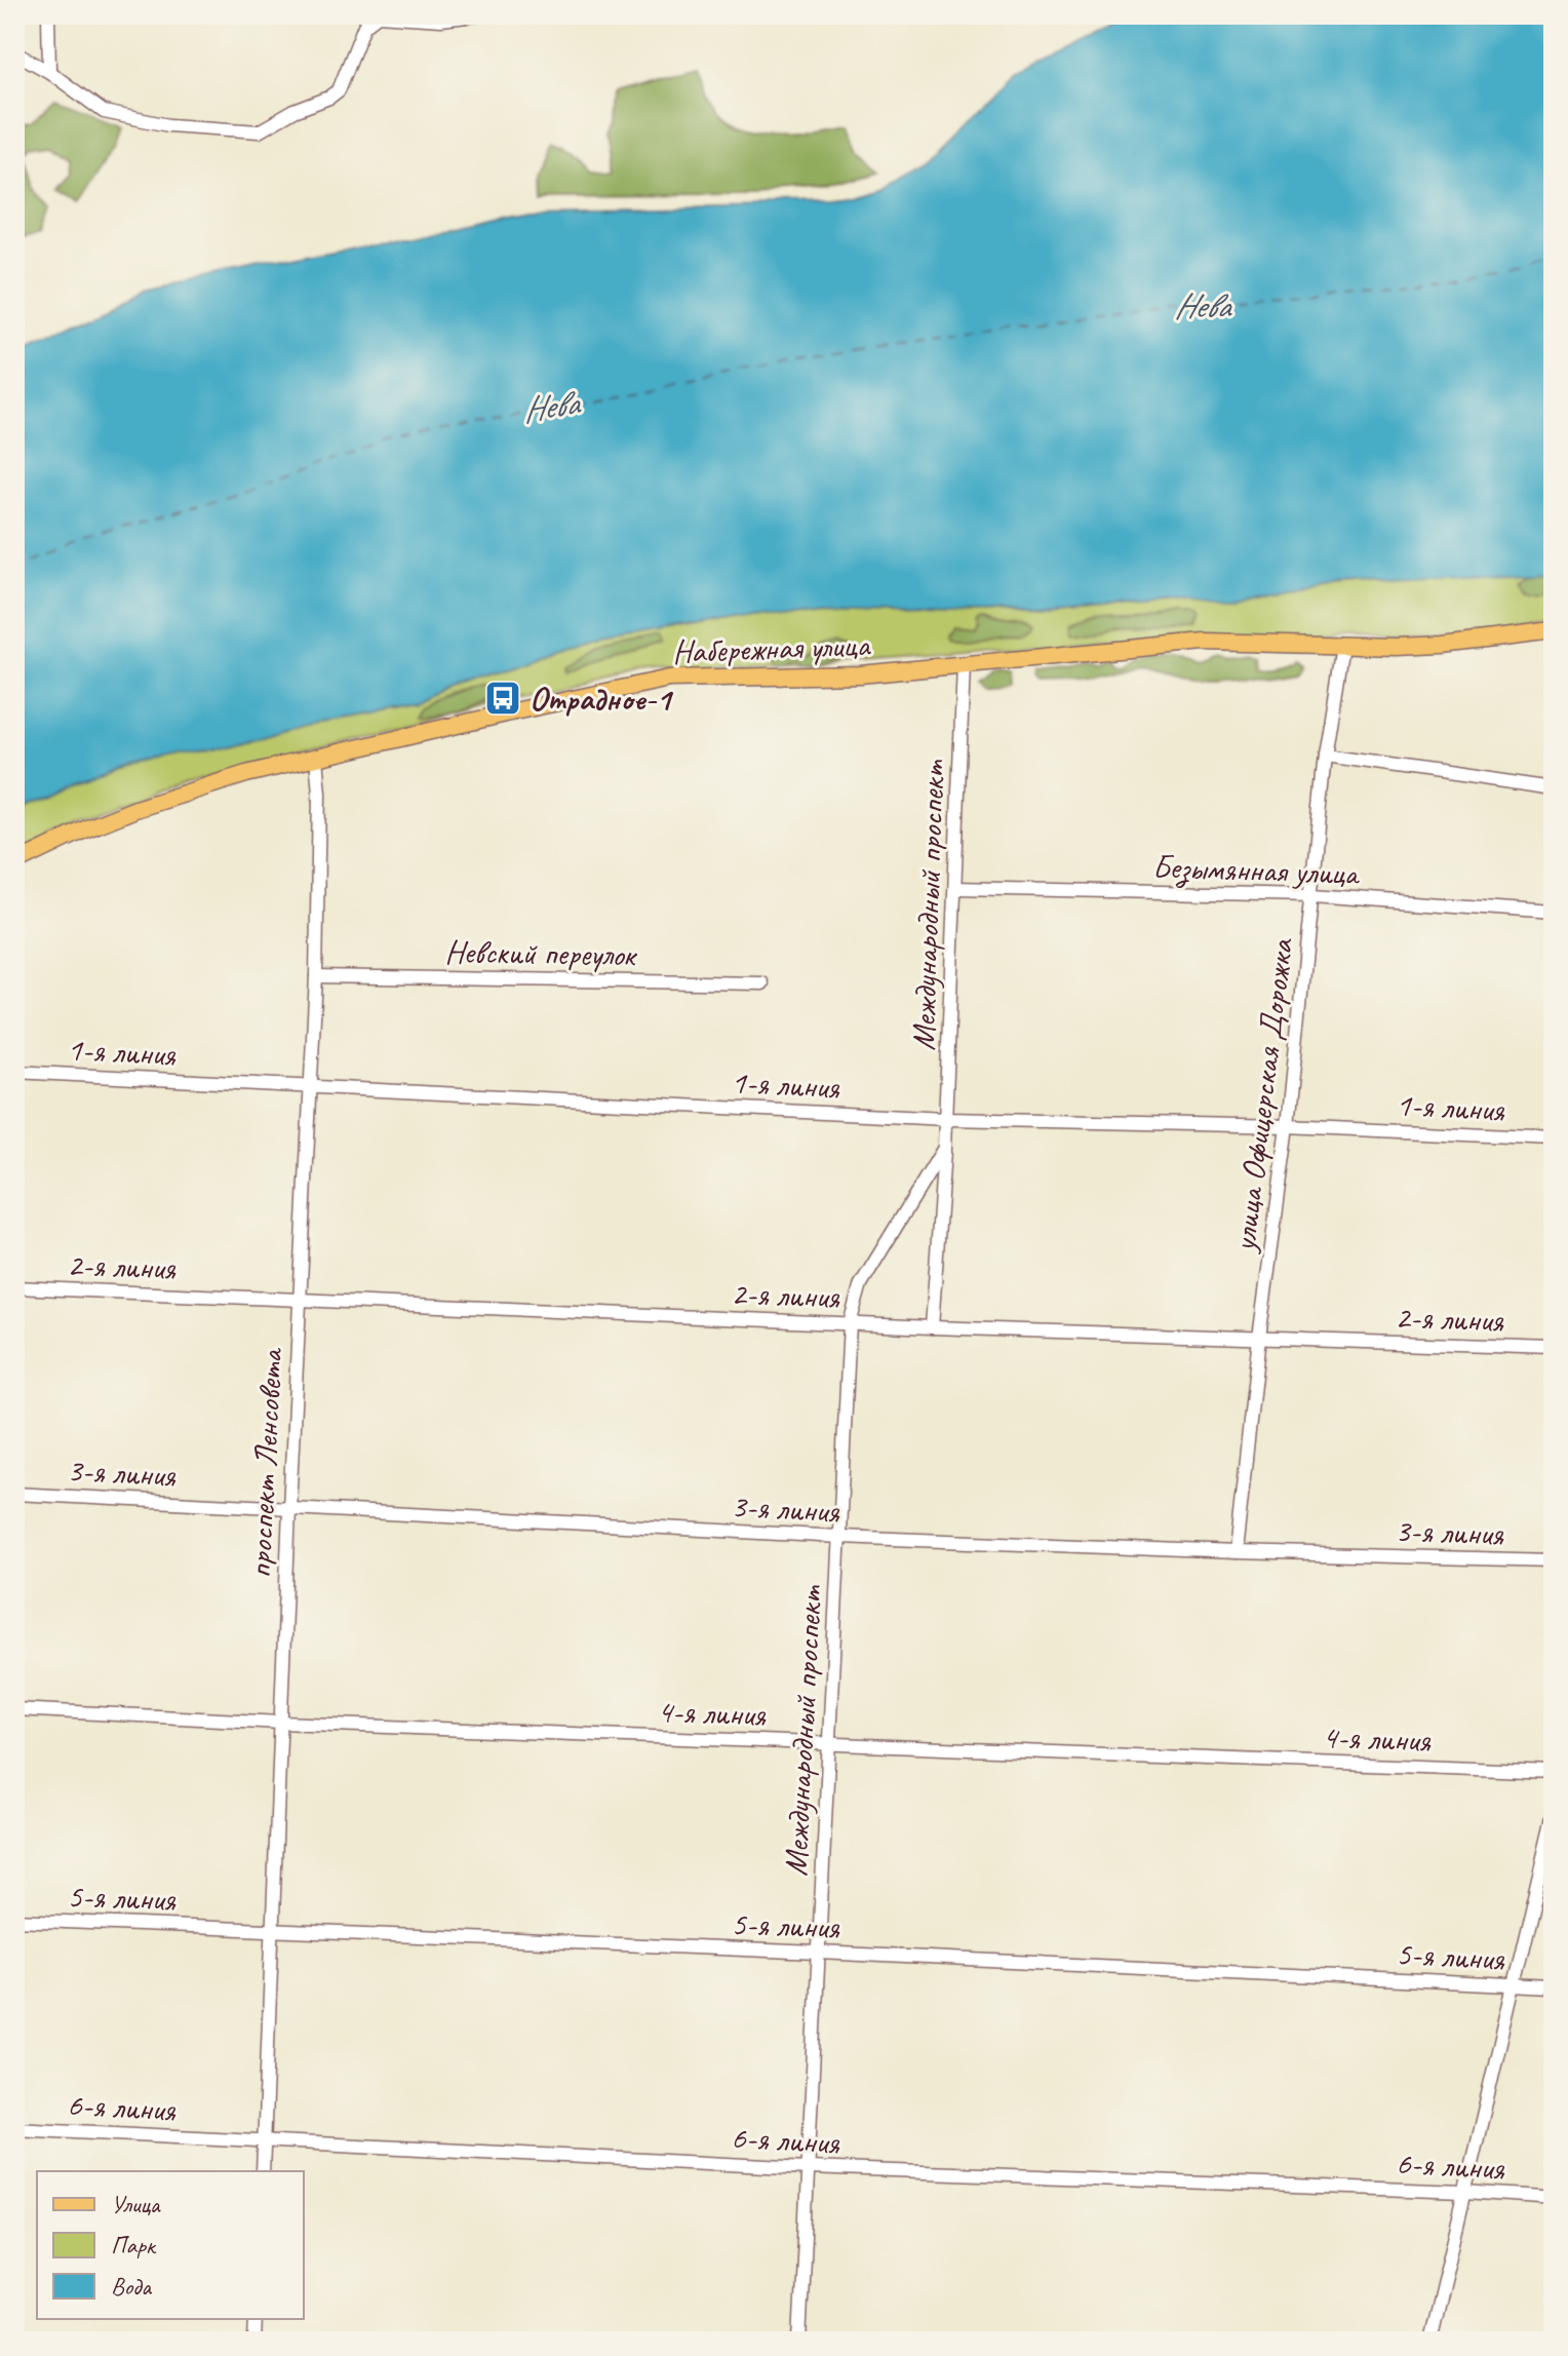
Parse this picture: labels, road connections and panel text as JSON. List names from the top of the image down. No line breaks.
{"streets":{"main road":["Набережная улица"],"street":["Безымянная улица","Международный проспект","Невский переулок","1-я линия","улица Офицерская Дорожка","2-я линия","проспект Ленсовета","3-я линия","4-я линия","5-я линия","6-я линия"]},"crossings":[["Набережная улица","Международный проспект"],["Набережная улица","улица Офицерская Дорожка"],["Набережная улица","проспект Ленсовета"],["Безымянная улица","Международный проспект"],["Безымянная улица","улица Офицерская Дорожка"],["Международный проспект","1-я линия"],["Международный проспект","2-я линия"],["Международный проспект","3-я линия"],["Международный проспект","4-я линия"],["Международный проспект","5-я линия"],["Международный проспект","6-я линия"],["Невский переулок","проспект Ленсовета"],["1-я линия","улица Офицерская Дорожка"],["1-я линия","проспект Ленсовета"],["улица Офицерская Дорожка","2-я линия"],["улица Офицерская Дорожка","3-я линия"],["2-я линия","проспект Ленсовета"],["проспект Ленсовета","3-я линия"],["проспект Ленсовета","4-я линия"],["проспект Ленсовета","5-я линия"],["проспект Ленсовета","6-я линия"]],"water":["Нева"],"places":{"bus stop":["Отрадное-1"]},"legend":["Улица","Парк","Вода"]}
